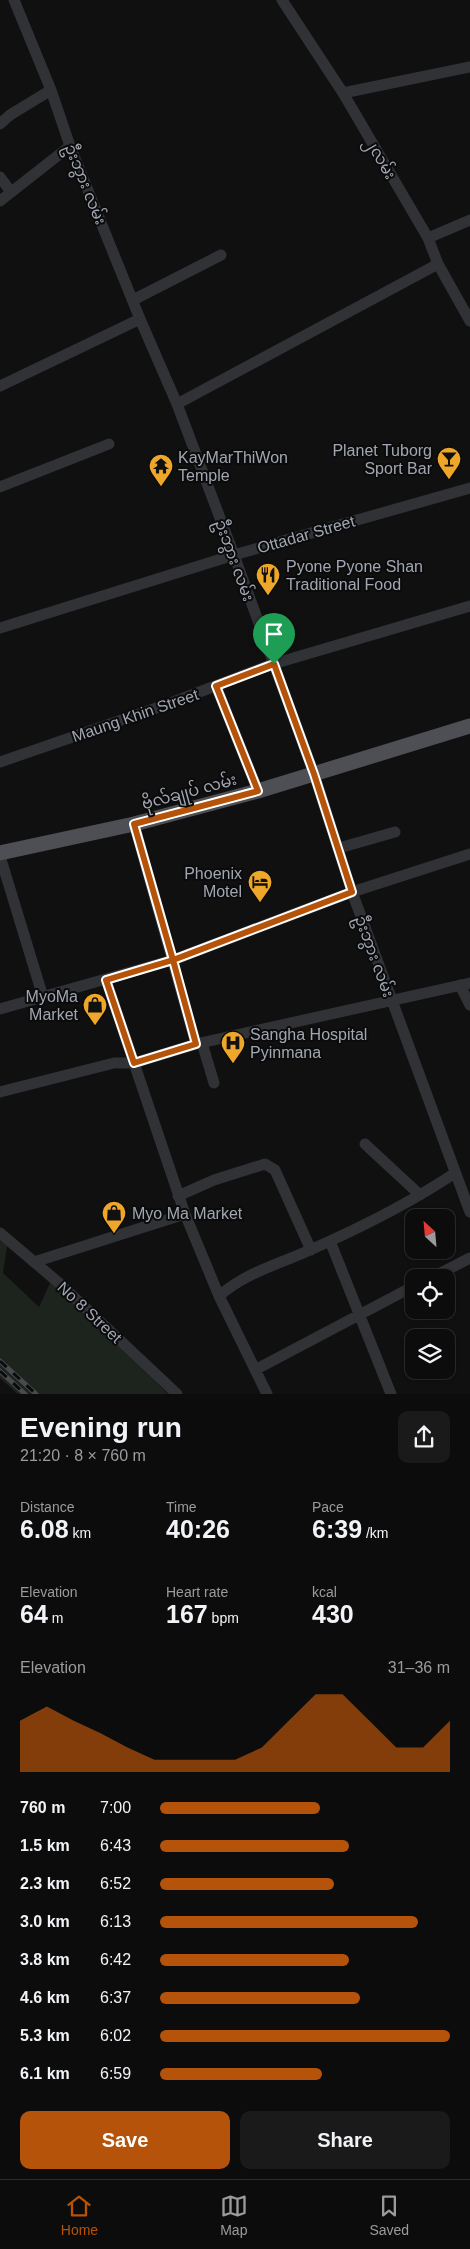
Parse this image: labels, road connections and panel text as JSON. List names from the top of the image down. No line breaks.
{"streets":{"main road":["ဗိုလ်ချုပ် လမ်း"],"street":["၂လမ်း","ဦးဘွား လမ်း","Ottadar Street","Maung Khin Street","No 8 Street"]},"crossings":[["ဦးဘွား လမ်း","Ottadar Street"],["ဦးဘွား လမ်း","Maung Khin Street"],["ဦးဘွား လမ်း","ဗိုလ်ချုပ် လမ်း"]],"places":{"bar":["Planet Tuborg Sport Bar"],"temple":["KayMarThiWon Temple"],"restaurant":["Pyone Pyone Shan Traditional Food"],"hotel":["Phoenix Motel"],"shop":["MyoMa Market","Myo Ma Market"],"hospital":["Sangha Hospital Pyinmana"]},"north":"top left","page":{"heading":["Evening run","21:20 · 8 × 760 m"],"stats":[["Distance","6.08 km"],["Time","40:26"],["Pace","6:39 /km"],["Elevation","64 m"],["Heart rate","167 bpm"],["kcal","430"]],"chart":["Elevation","31–36 m"],"list":[{"name":"760 m","note":"7:00"},{"name":"1.5 km","note":"6:43"},{"name":"2.3 km","note":"6:52"},{"name":"3.0 km","note":"6:13"},{"name":"3.8 km","note":"6:42"},{"name":"4.6 km","note":"6:37"},{"name":"5.3 km","note":"6:02"},{"name":"6.1 km","note":"6:59"}],"buttons":["Save","Share"],"tabs":["Home","Map","Saved"]}}
